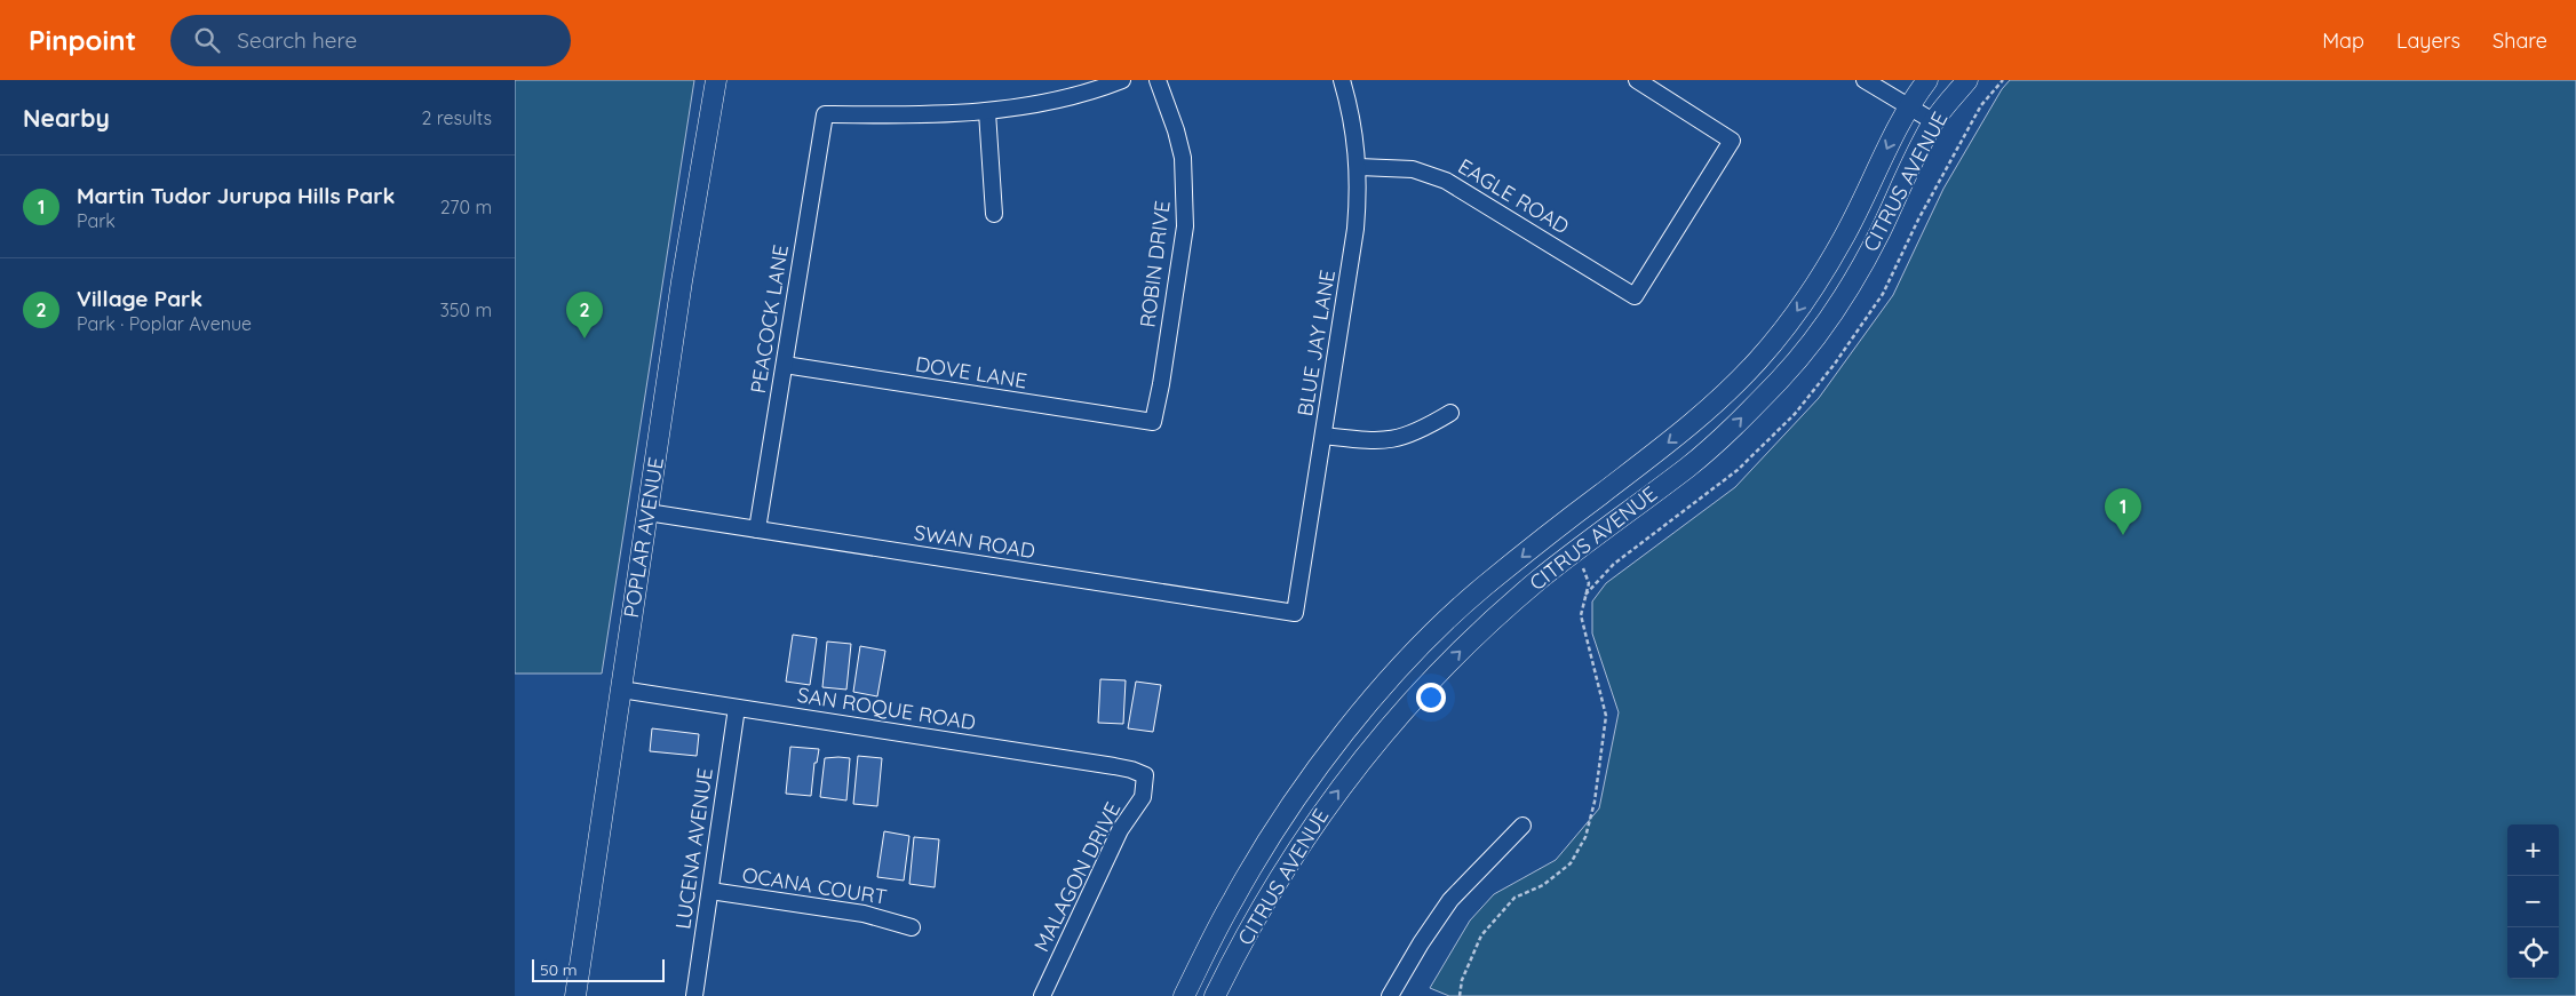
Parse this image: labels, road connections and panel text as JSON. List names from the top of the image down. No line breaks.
{"streets":{"street":["CITRUS AVENUE","EAGLE ROAD","ROBIN DRIVE","PEACOCK LANE","BLUE JAY LANE","DOVE LANE","POPLAR AVENUE","SWAN ROAD","SAN ROQUE ROAD","LUCENA AVENUE","MALAGON DRIVE","OCANA COURT"]},"crossings":[["EAGLE ROAD","BLUE JAY LANE"],["ROBIN DRIVE","DOVE LANE"],["PEACOCK LANE","DOVE LANE"],["PEACOCK LANE","SWAN ROAD"],["BLUE JAY LANE","SWAN ROAD"],["POPLAR AVENUE","SWAN ROAD"],["POPLAR AVENUE","SAN ROQUE ROAD"],["SAN ROQUE ROAD","LUCENA AVENUE"],["SAN ROQUE ROAD","MALAGON DRIVE"],["LUCENA AVENUE","OCANA COURT"]],"scale_bar":"50 m","page":{"header":"Pinpoint","search":"Search here","nav":["Map","Layers","Share"],"heading":["Nearby","2 results"],"list":[{"mark":"1","name":"Martin Tudor Jurupa Hills Park","note":"Park","value":"270 m"},{"mark":"2","name":"Village Park","note":"Park · Poplar Avenue","value":"350 m"}],"pins":["2","1"],"map_buttons":["+","−"],"scale":"50 m"}}
